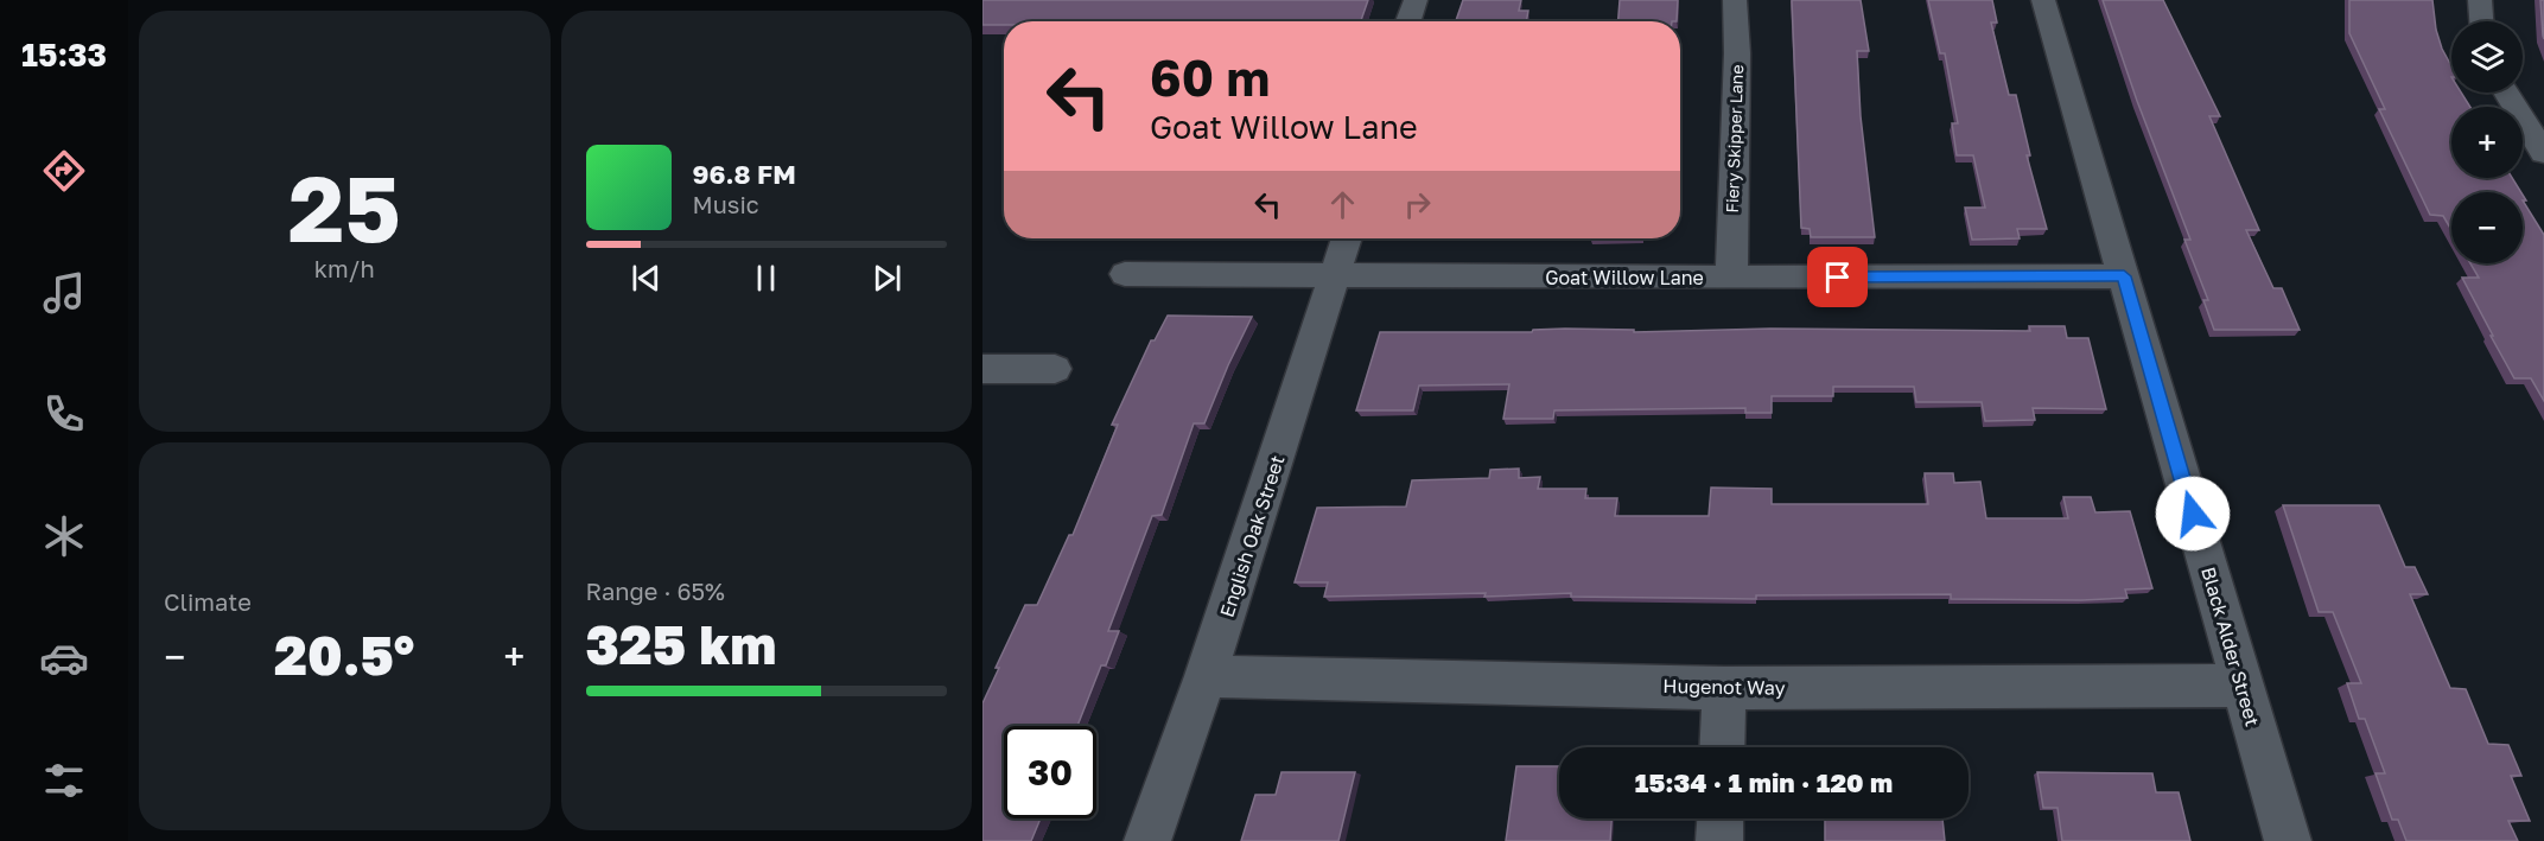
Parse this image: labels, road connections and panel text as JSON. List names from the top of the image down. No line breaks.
{"streets":{"street":["Fiery Skipper Lane","Goat Willow Lane","English Oak Street","Black Alder Street","Hugenot Way"]},"crossings":[["Fiery Skipper Lane","Goat Willow Lane"],["Goat Willow Lane","English Oak Street"],["Goat Willow Lane","Black Alder Street"],["English Oak Street","Hugenot Way"],["Black Alder Street","Hugenot Way"]],"page":{"tabs":"15:33","tile":[["25","km/h"],"Climate",["Range · 65%","325 km"]],"map_buttons":["+","−"],"turn":["60 m","Goat Willow Lane"],"song":["96.8 FM","Music"],"heat":["−","20.5°","+"],"limit":"30","trip":"15:34 · 1 min · 120 m"}}
